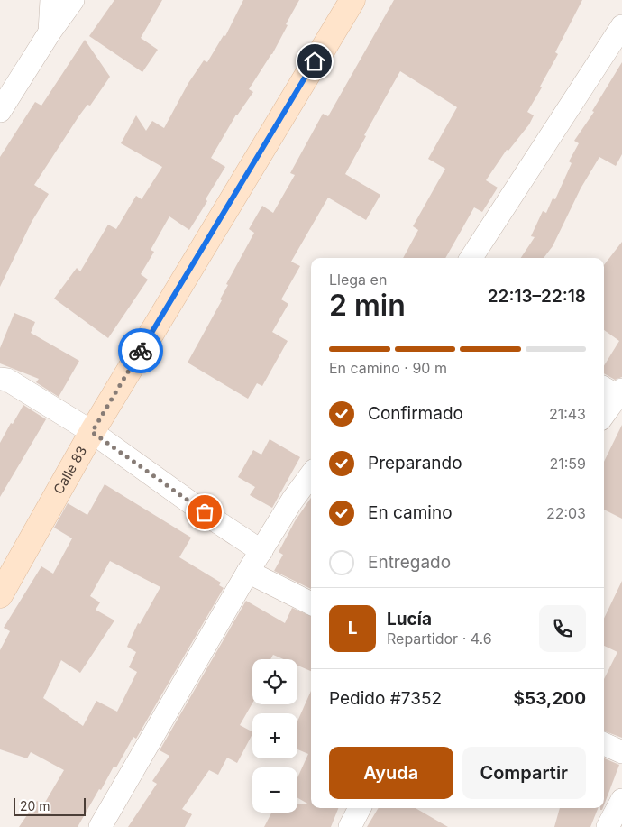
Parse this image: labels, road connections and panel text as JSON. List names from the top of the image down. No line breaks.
{"streets":{"street":["Calle 83"]},"scale_bar":"20 m","page":{"heading":["2 min","Llega en","22:13–22:18"],"panel":["Lucía","Repartidor · 4.6","Pedido #7352","$53,200"],"bar":"En camino · 90 m","list":[["Confirmado","21:43"],["Preparando","21:59"],["En camino","22:03"],"Entregado"],"round":"L","map_buttons":["+","−"],"buttons":["Ayuda","Compartir"],"scale":"20 m"}}
